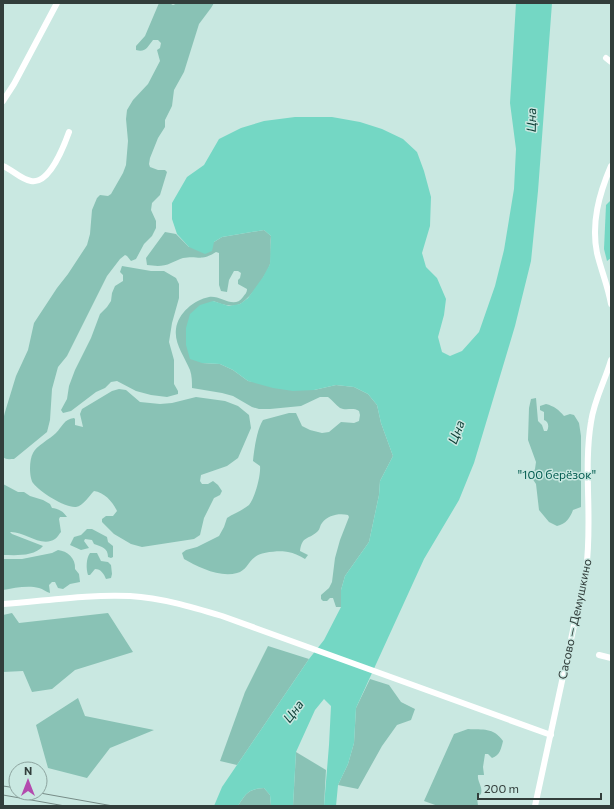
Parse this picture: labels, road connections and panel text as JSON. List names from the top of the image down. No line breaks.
{"streets":{"street":["Сасово — Демушкино"]},"water":["Цна"],"parks":["\"100 берёзок\""],"scale_bar":"200 m","north":"top"}
